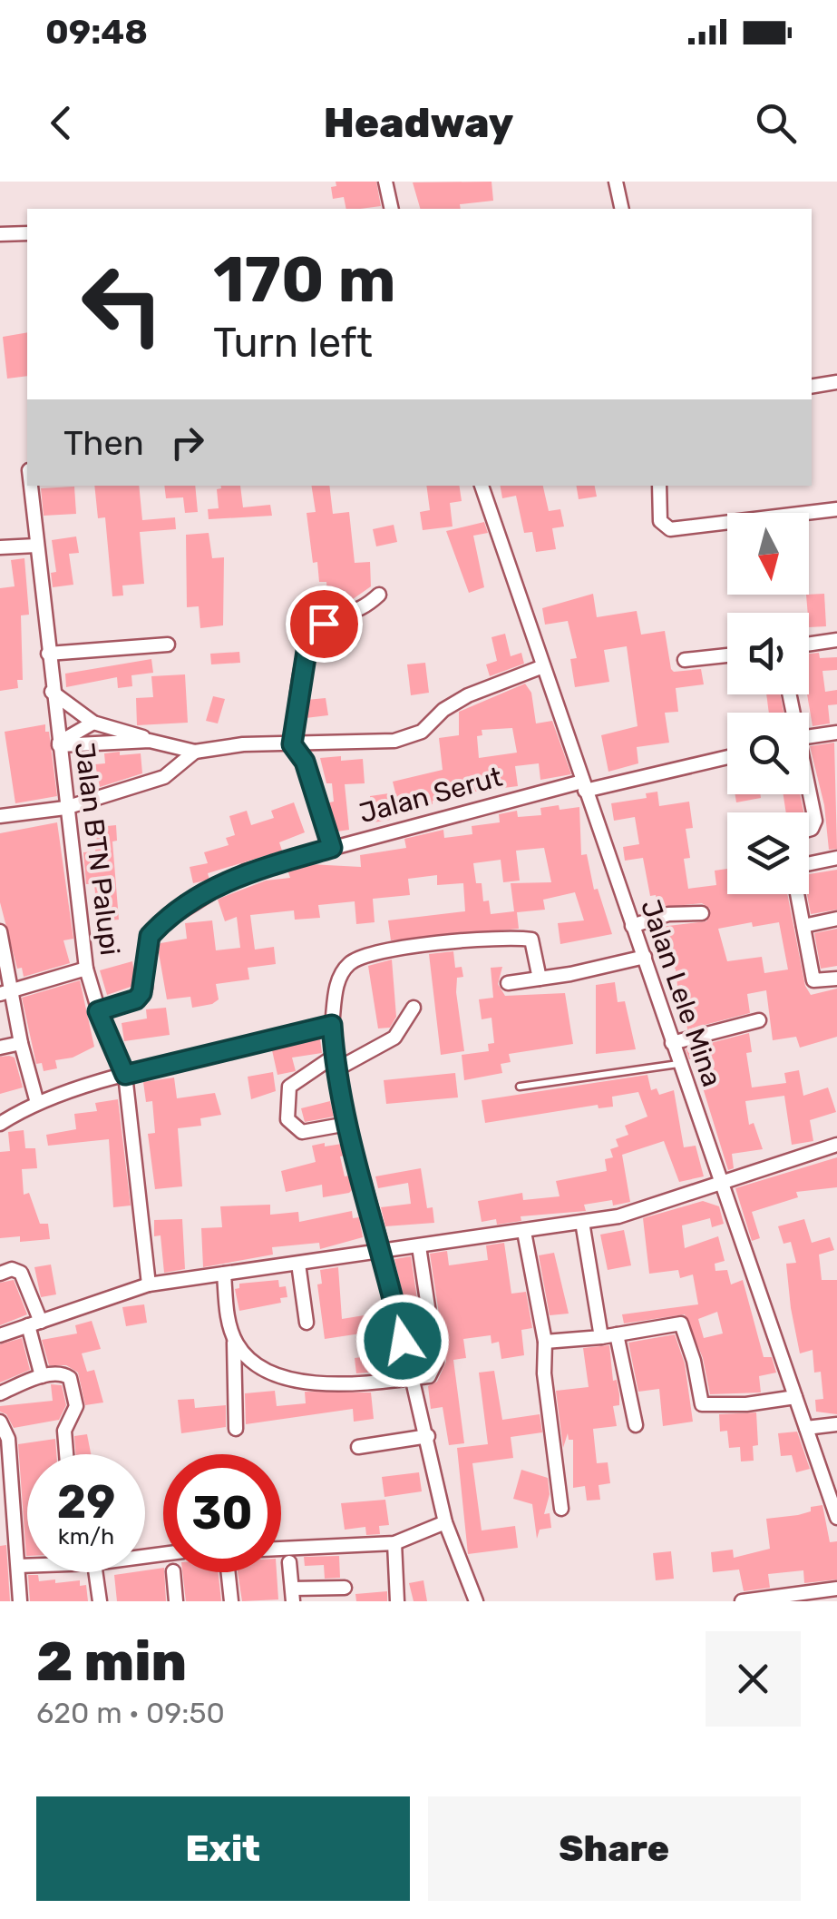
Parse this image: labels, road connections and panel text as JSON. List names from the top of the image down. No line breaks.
{"streets":{"street":["Jalan Serut","Jalan BTN Palupi","Jalan Lele Mina"]},"crossings":[["Jalan Serut","Jalan BTN Palupi"],["Jalan Serut","Jalan Lele Mina"]],"north":"bottom","page":{"status":"09:48","header":"Headway","turn":["170 m","Turn left"],"then":"Then","speed":"29 km/h","limit":"30","heading":["2 min","620 m · 09:50"],"buttons":["Exit","Share"]}}
